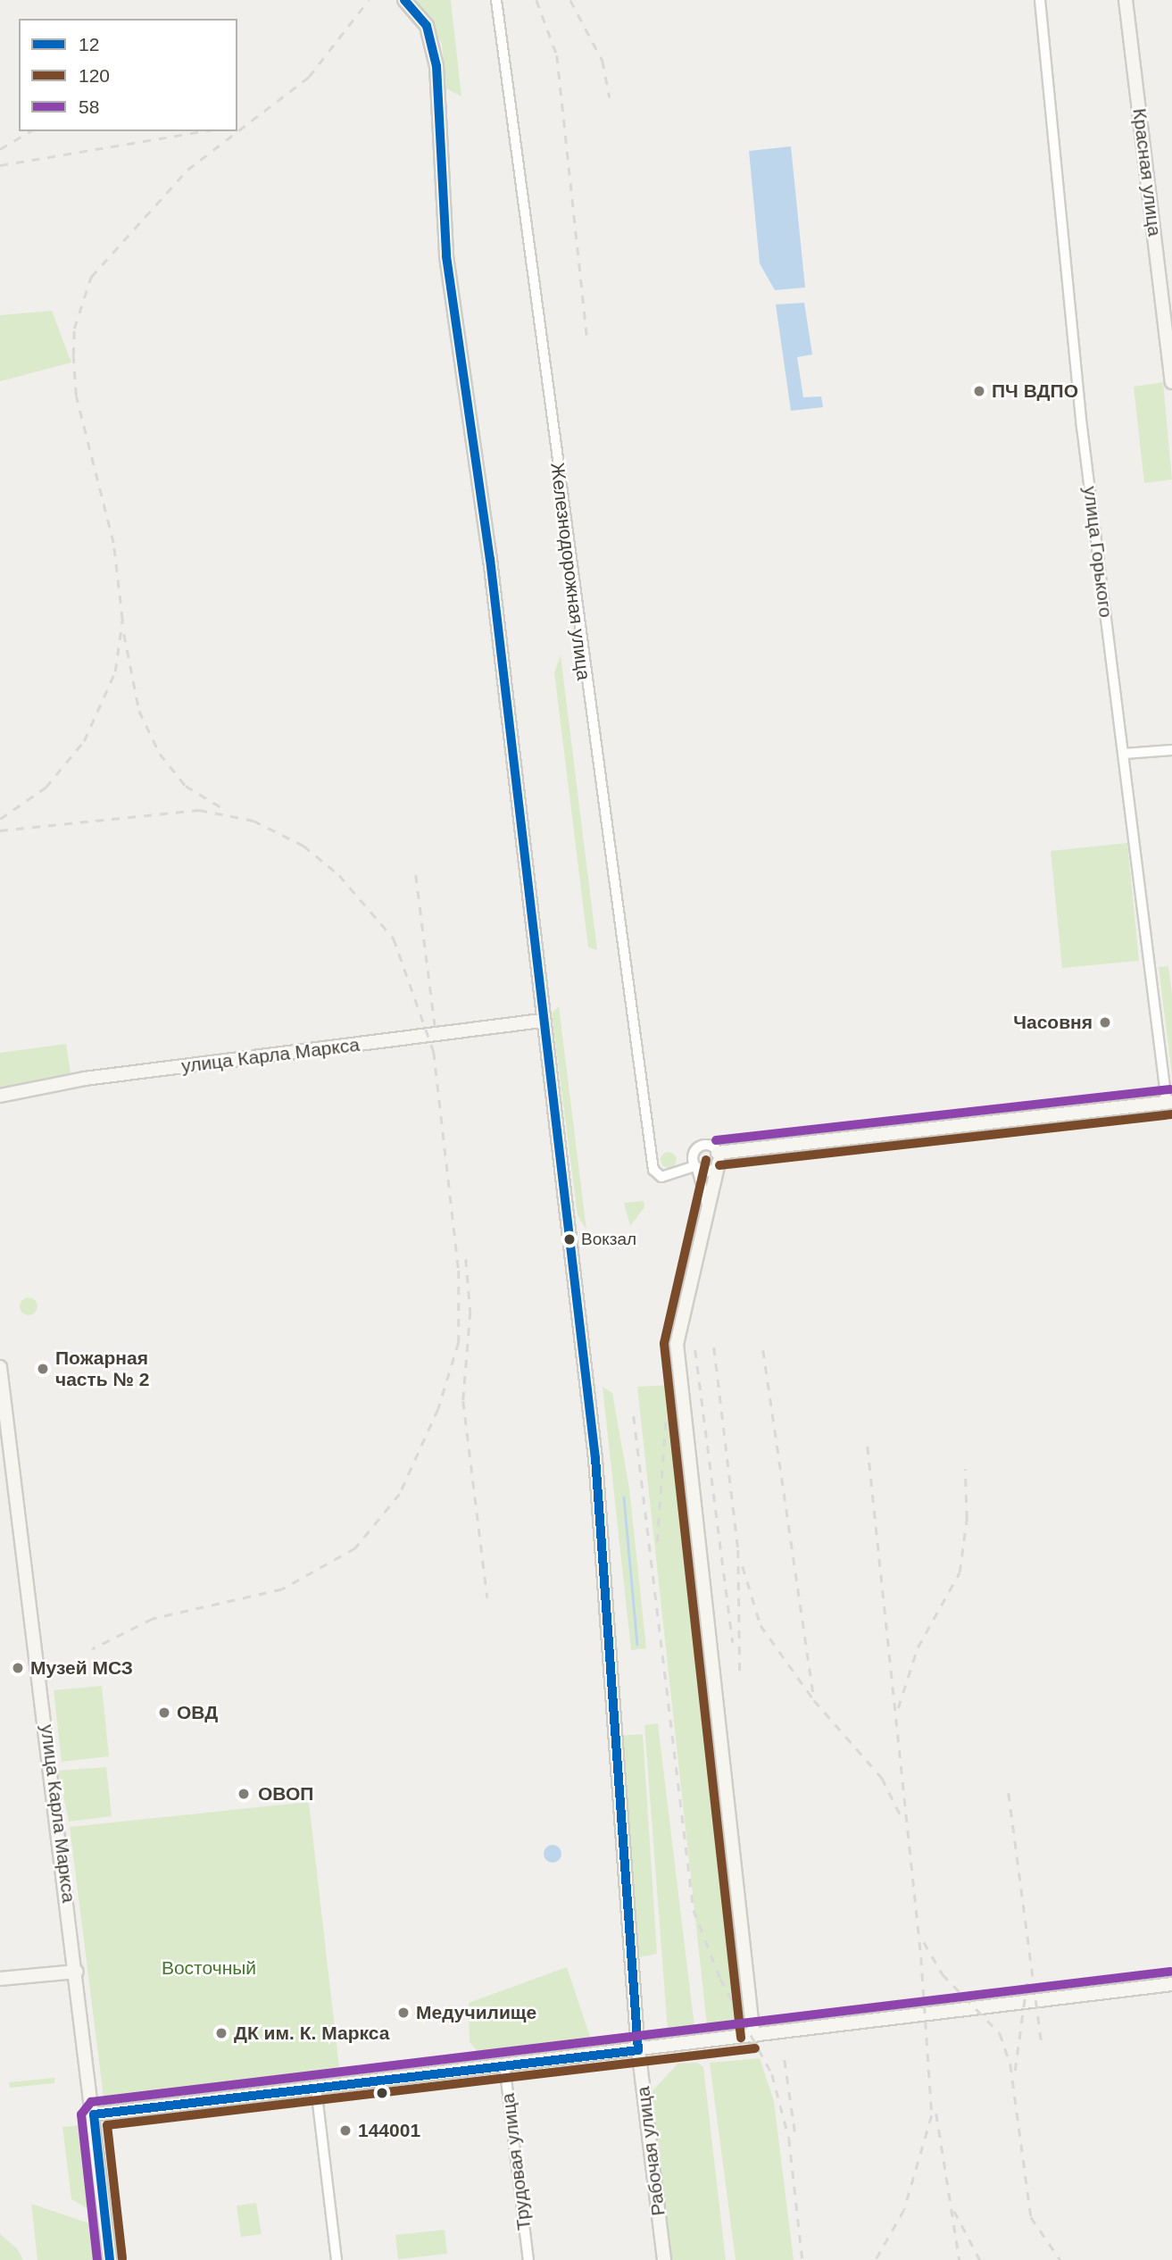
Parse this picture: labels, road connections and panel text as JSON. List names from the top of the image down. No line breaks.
{"streets":{"street":["Красная улица","улица Горького","Железнодорожная улица","улица Карла Маркса","Рабочая улица","Трудовая улица"]},"crossings":[["улица Карла Маркса","Рабочая улица"]],"parks":["Восточный"],"places":["ПЧ ВДПО","Часовня","Вокзал","Пожарная часть № 2","Музей МСЗ","ОВД","ОВОП","Медучилище","ДК им. К. Маркса","144001"],"lines":["transit line 12","transit line 58","transit line 120"],"legend":["12","120","58"]}
